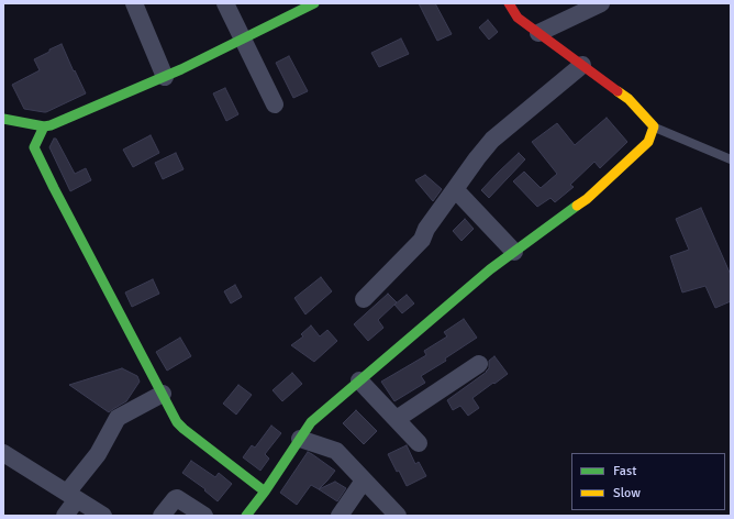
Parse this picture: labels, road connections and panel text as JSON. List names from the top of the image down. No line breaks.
{"legend":["Fast","Slow"]}
